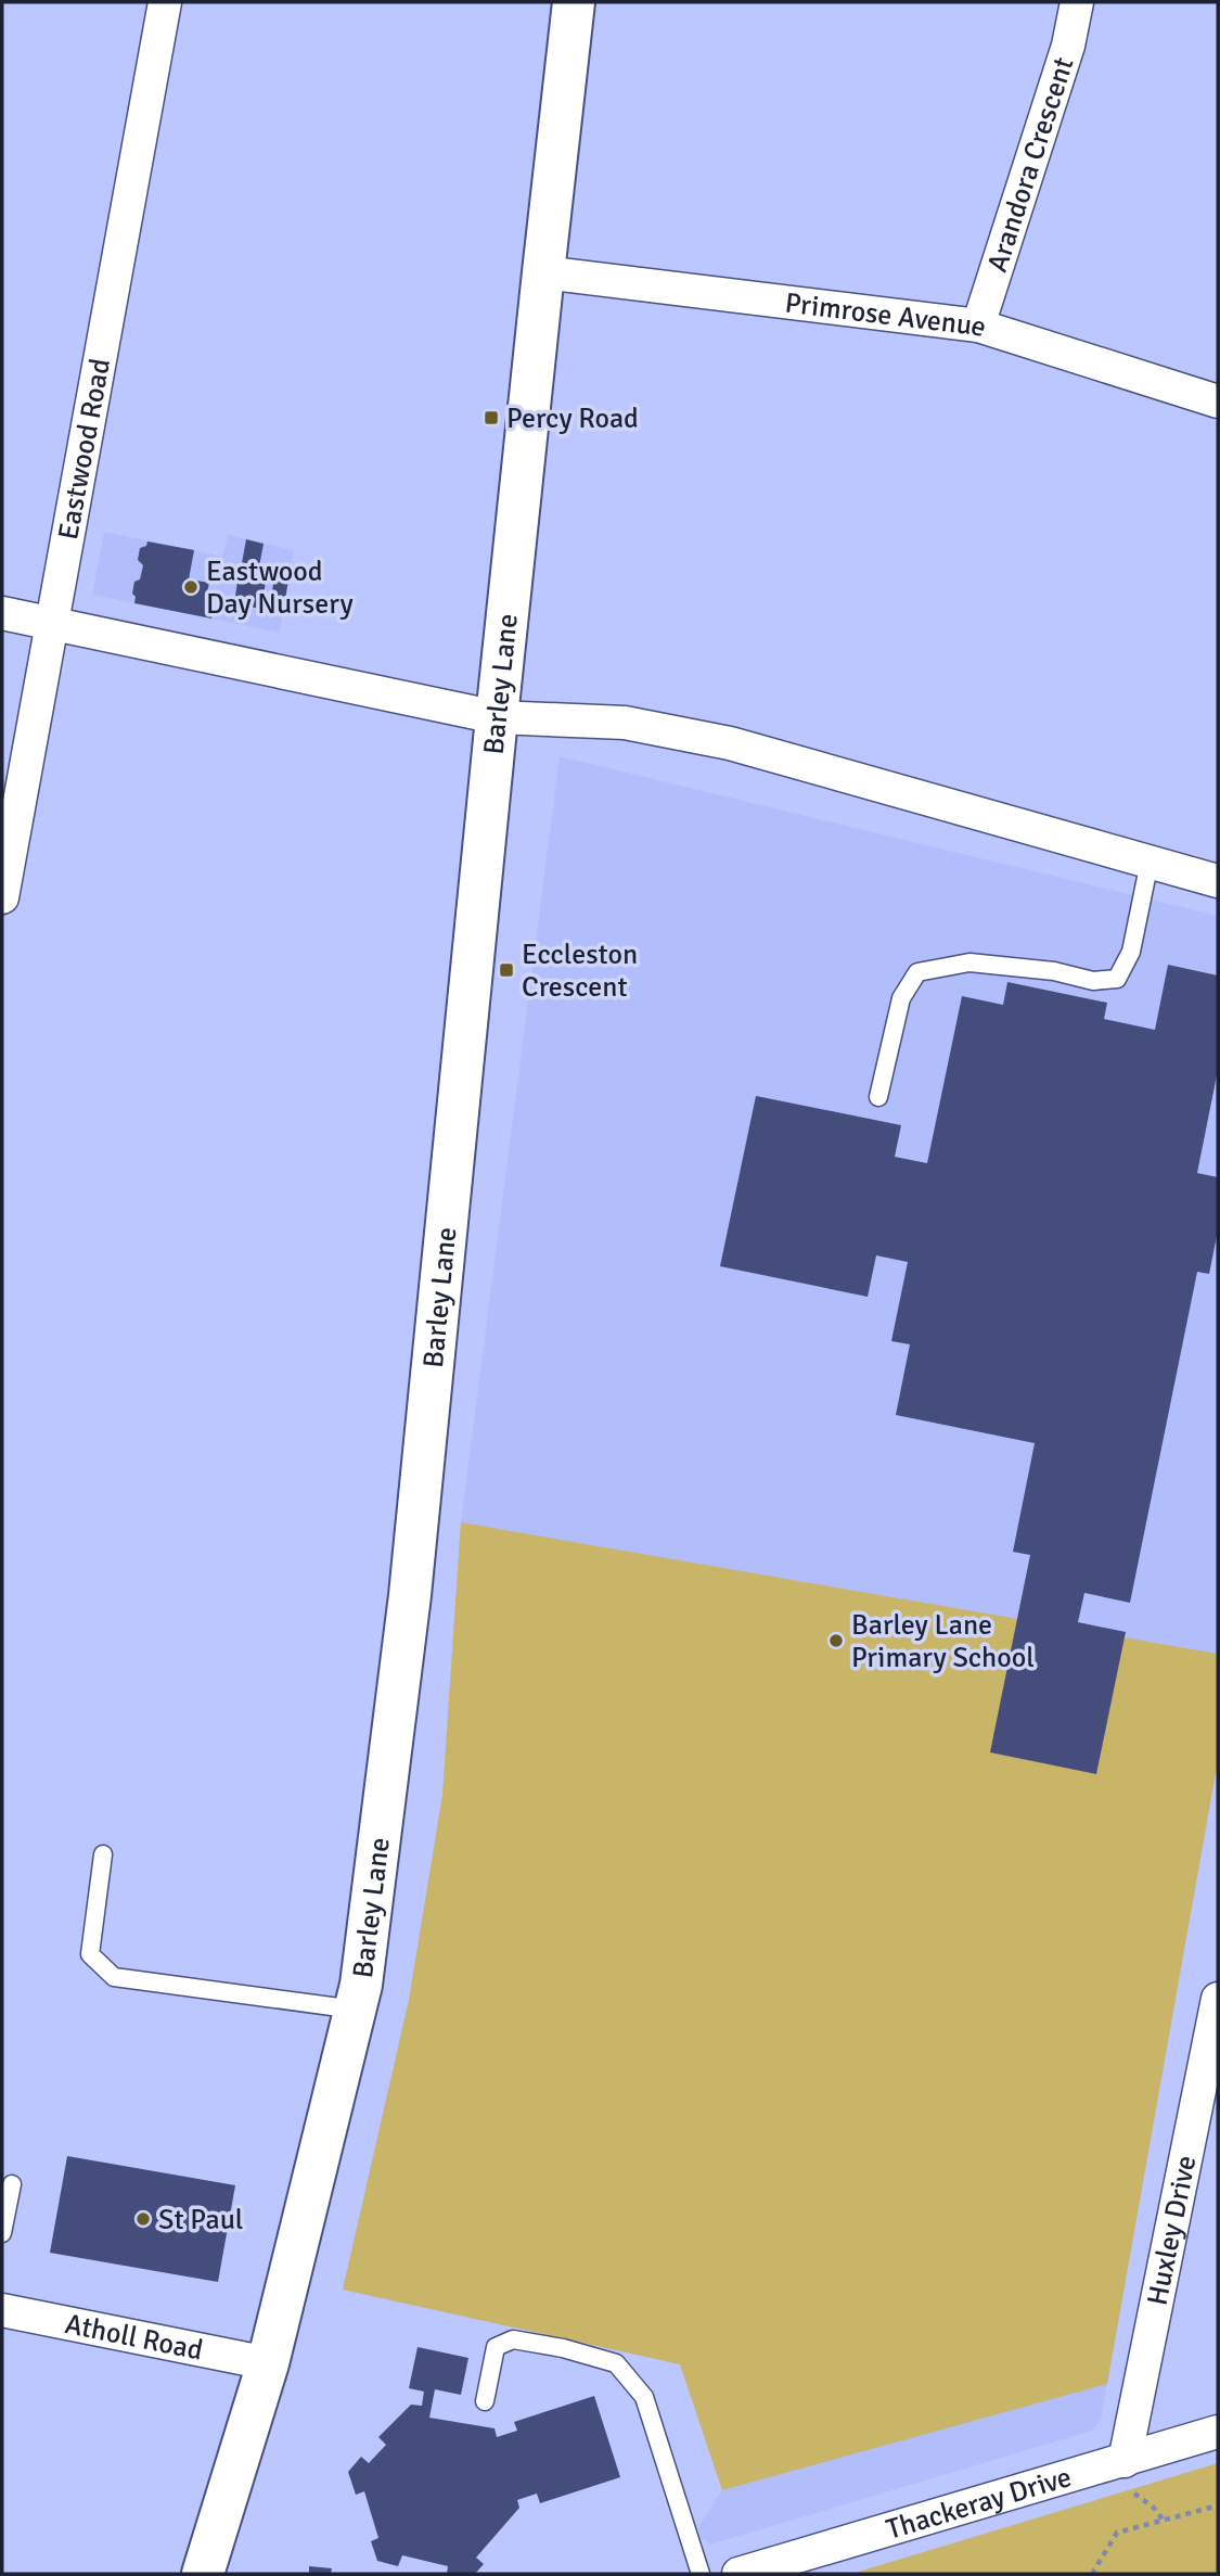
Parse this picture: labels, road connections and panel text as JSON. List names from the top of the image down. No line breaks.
{"streets":{"main road":["Barley Lane"],"street":["Arandora Crescent","Primrose Avenue","Eastwood Road","Huxley Drive","Atholl Road","Thackeray Drive"]},"crossings":[["Arandora Crescent","Primrose Avenue"],["Primrose Avenue","Barley Lane"],["Barley Lane","Atholl Road"],["Huxley Drive","Thackeray Drive"]],"places":{"transit":["Percy Road","Eccleston Crescent"],"other":["Eastwood Day Nursery","Barley Lane Primary School","St Paul"]}}
